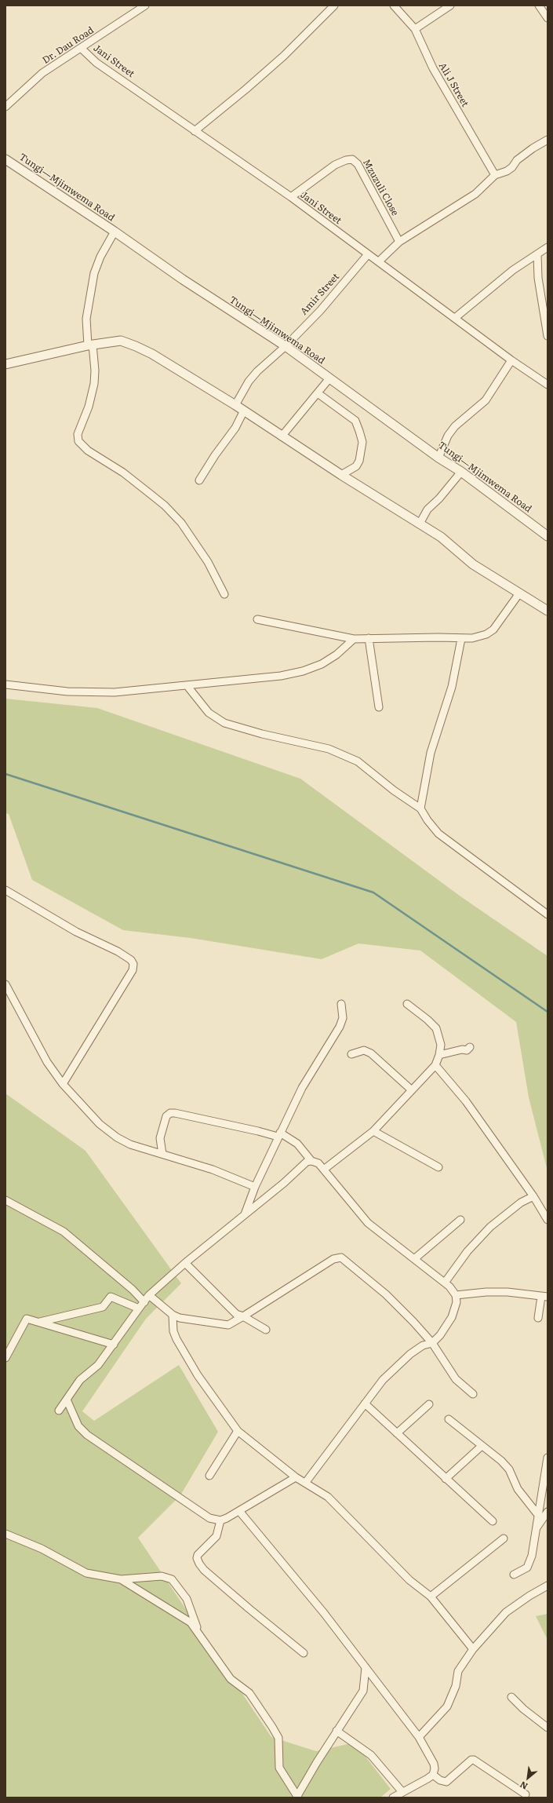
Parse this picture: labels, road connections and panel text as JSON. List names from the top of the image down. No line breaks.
{"streets":{"street":["Dr. Dau Road","Jani Street","Ali J Street","Tungi—Mjimwema Road","Mzuzuli Close","Amir Street"]},"crossings":[["Dr. Dau Road","Jani Street"],["Jani Street","Mzuzuli Close"],["Jani Street","Amir Street"],["Tungi—Mjimwema Road","Amir Street"]],"north":"bottom left"}
